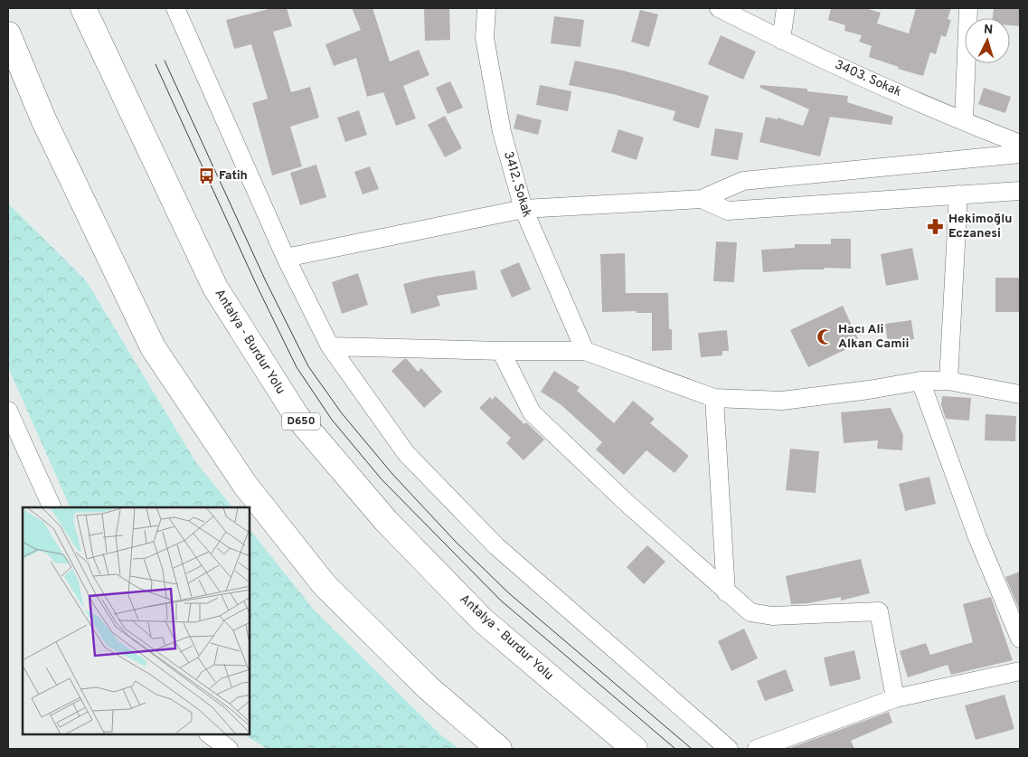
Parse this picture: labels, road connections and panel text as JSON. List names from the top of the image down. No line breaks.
{"streets":{"highway":["Antalya - Burdur Yolu","D650"],"street":["3403. Sokak","3412. Sokak"]},"places":{"bus stop":["Fatih"],"pharmacy":["Hekimoğlu Eczanesi"],"mosque":["Hacı Ali Alkan Camii"]},"north":"top"}
